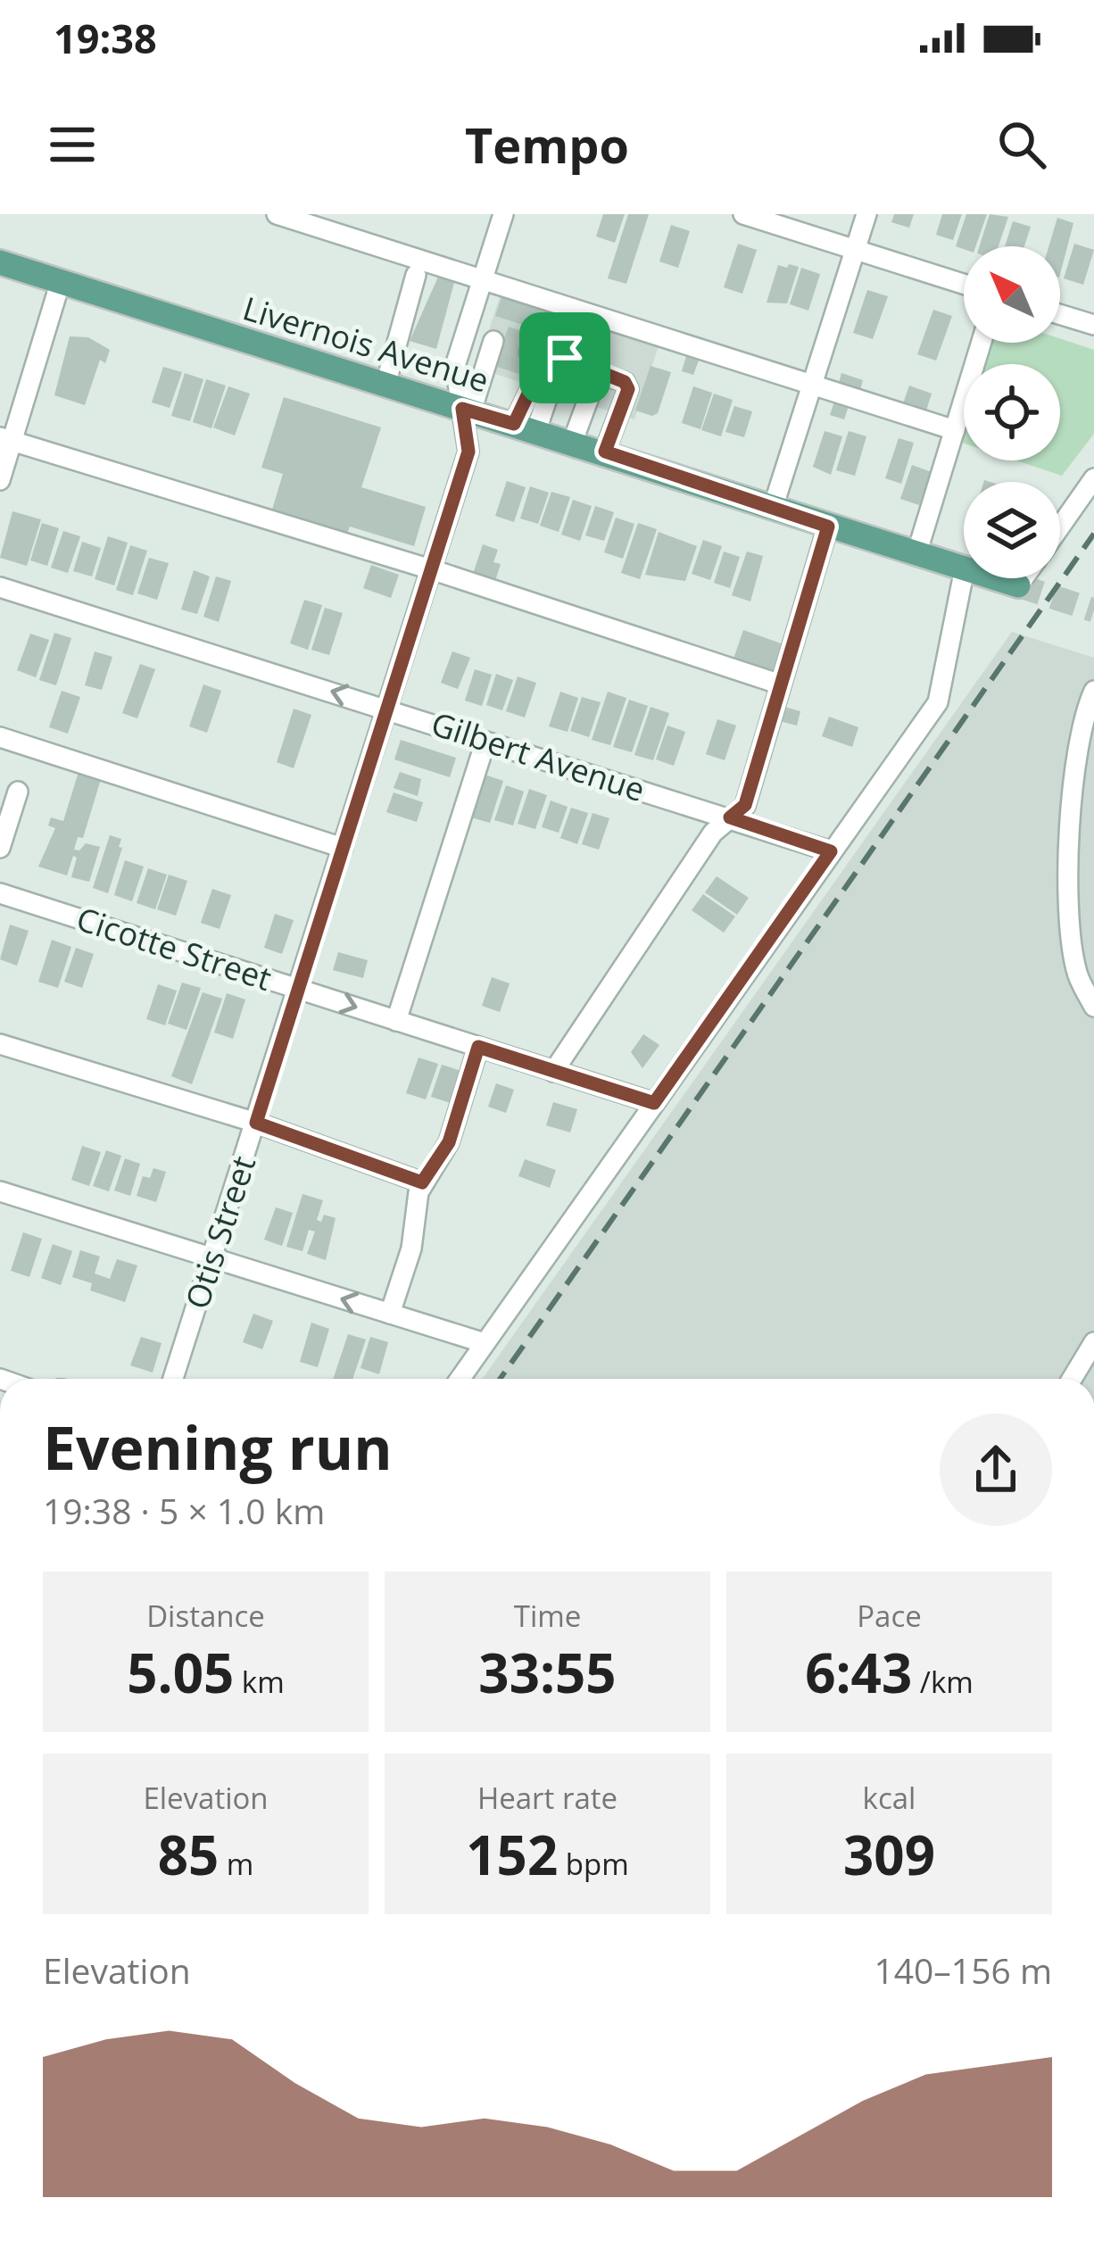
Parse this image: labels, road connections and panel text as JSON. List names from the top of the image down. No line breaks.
{"streets":{"main road":["Livernois Avenue"],"street":["Gilbert Avenue","Cicotte Street","Otis Street"]},"crossings":[["Livernois Avenue","Otis Street"],["Gilbert Avenue","Otis Street"],["Cicotte Street","Otis Street"]],"north":"top left","page":{"status":"19:38","header":"Tempo","heading":["Evening run","19:38 · 5 × 1.0 km"],"stats":[["Distance","5.05 km"],["Time","33:55"],["Pace","6:43 /km"],["Elevation","85 m"],["Heart rate","152 bpm"],["kcal","309"]],"chart":["Elevation","140–156 m"]}}
